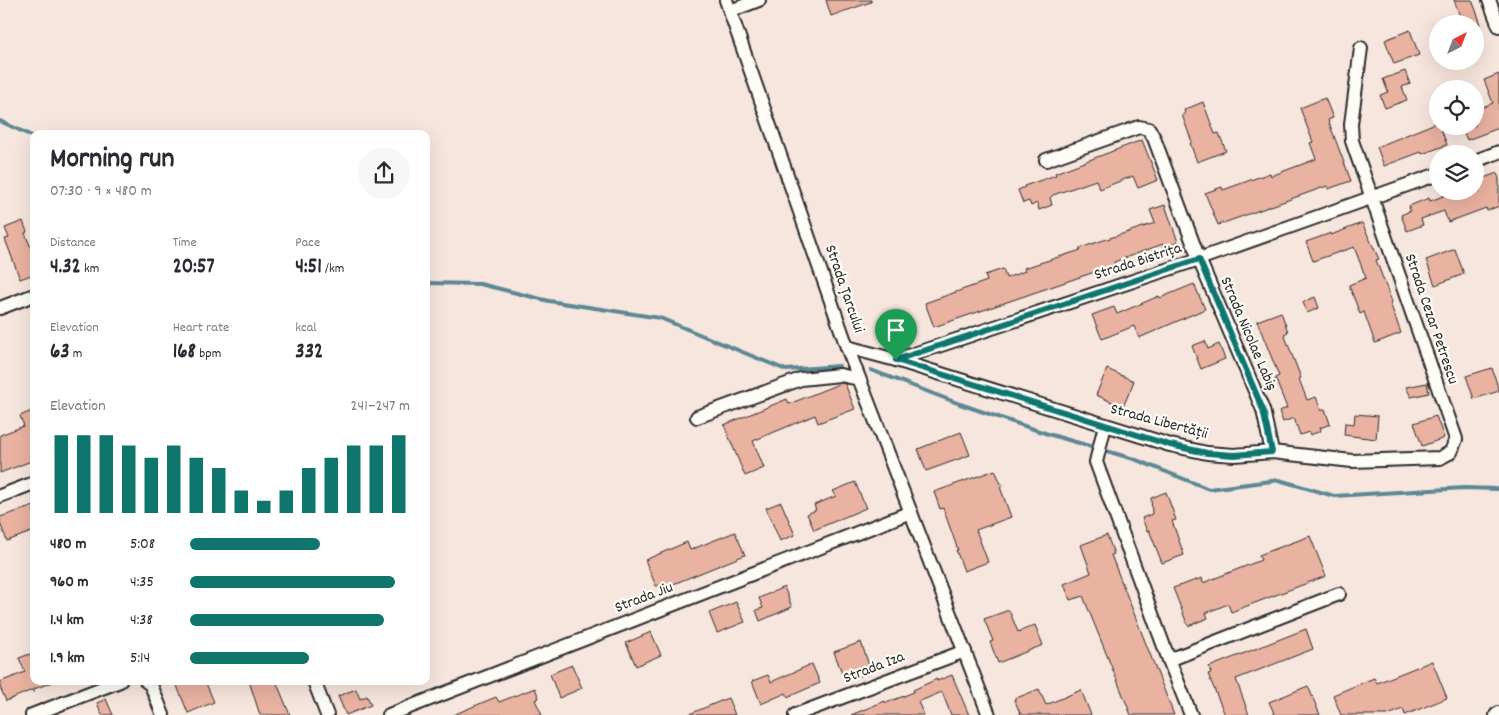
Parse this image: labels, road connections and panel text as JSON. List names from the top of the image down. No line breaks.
{"streets":{"street":["Strada Bistrița","Strada Țarcului","Strada Cezar Petrescu","Strada Nicolae Labiș","Strada Libertății","Strada Jiu","Strada Iza"]},"crossings":[["Strada Bistrița","Strada Cezar Petrescu"],["Strada Bistrița","Strada Nicolae Labiș"],["Strada Bistrița","Strada Libertății"],["Strada Țarcului","Strada Jiu"],["Strada Țarcului","Strada Iza"],["Strada Cezar Petrescu","Strada Libertății"],["Strada Nicolae Labiș","Strada Libertății"]],"north":"top right","page":{"heading":["Morning run","07:30 · 9 × 480 m"],"stats":[["Distance","4.32 km"],["Time","20:57"],["Pace","4:51 /km"],["Elevation","63 m"],["Heart rate","168 bpm"],["kcal","332"]],"chart":["Elevation","241–247 m"],"list":[{"name":"480 m","note":"5:08"},{"name":"960 m","note":"4:35"},{"name":"1.4 km","note":"4:38"},{"name":"1.9 km","note":"5:14"}]}}
